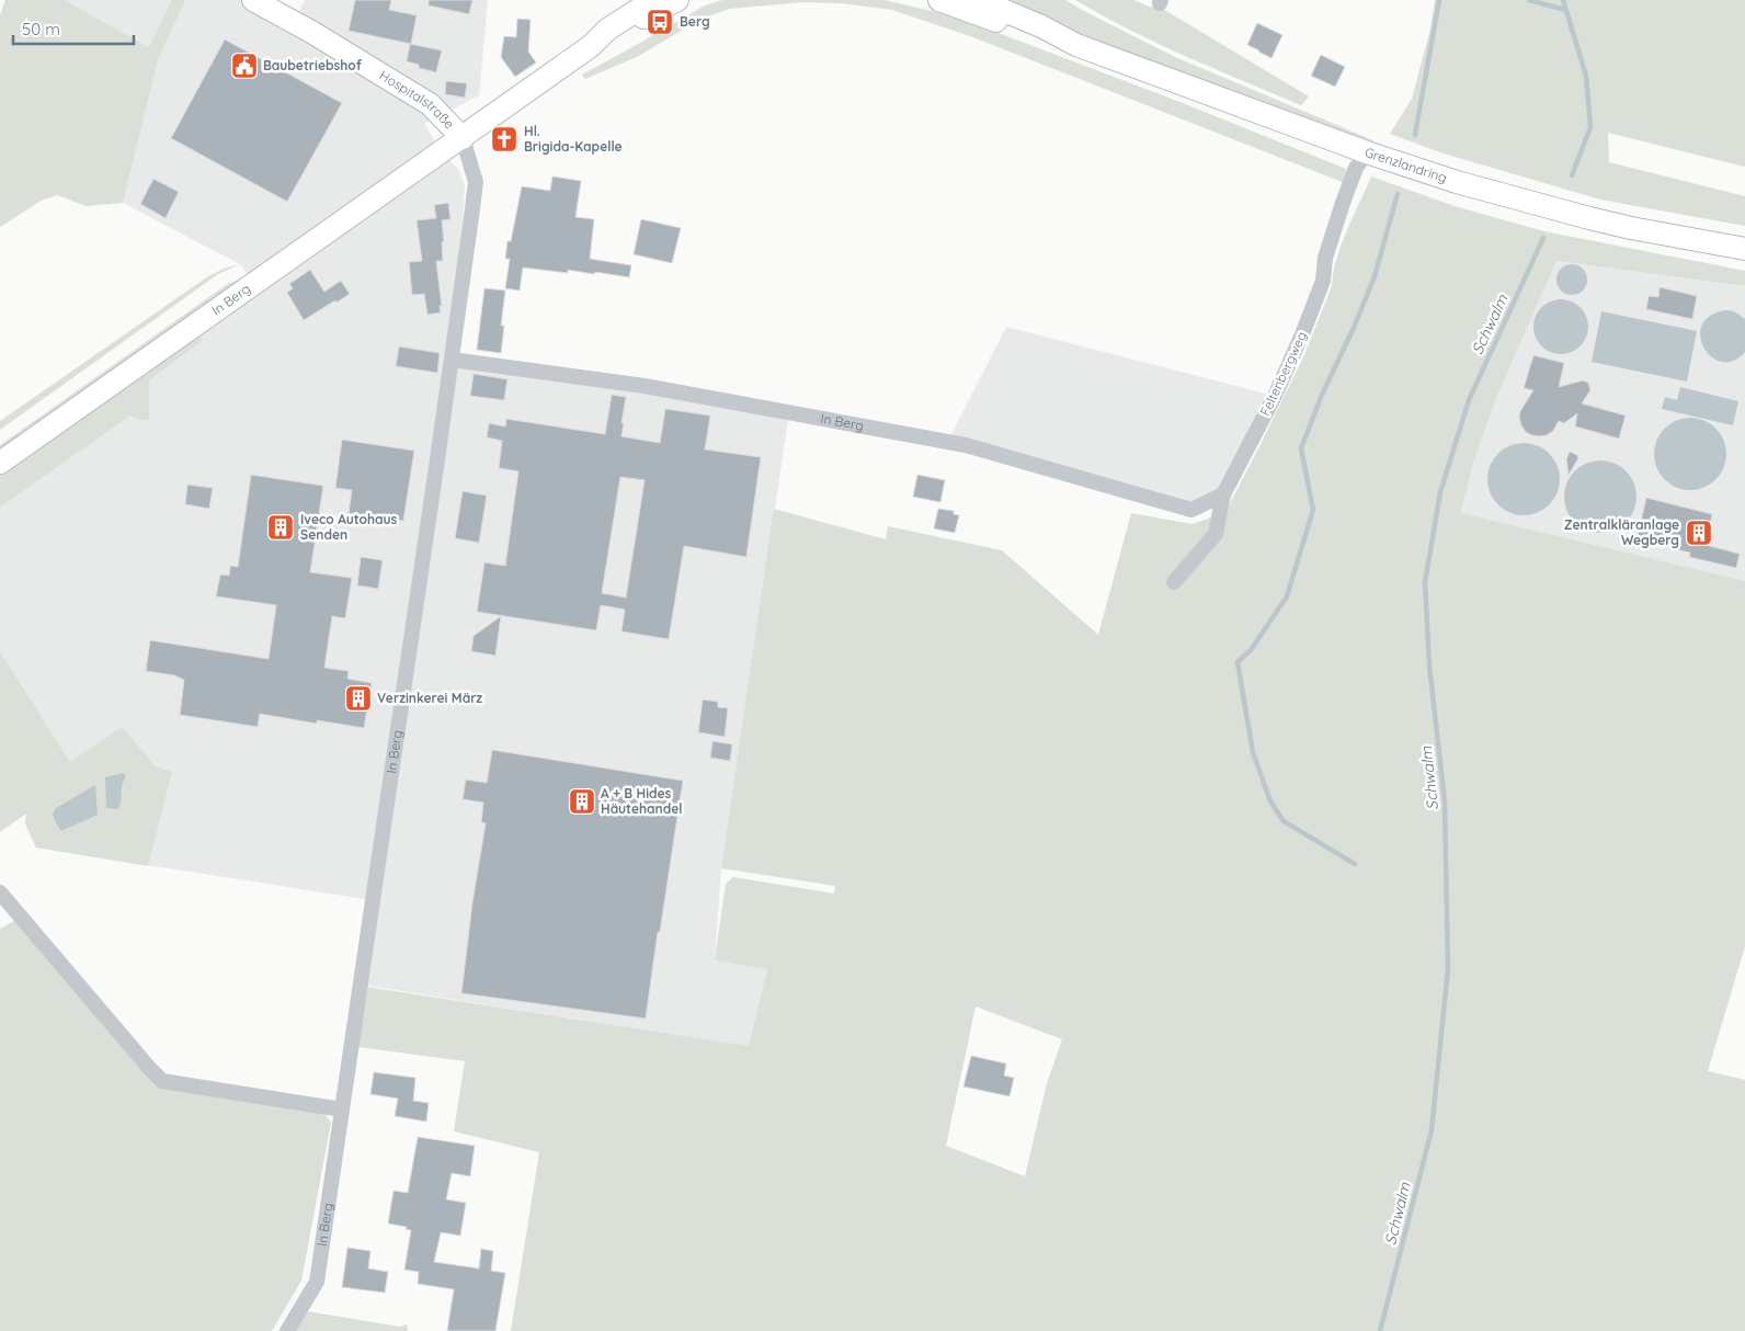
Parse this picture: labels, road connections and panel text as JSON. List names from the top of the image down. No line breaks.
{"streets":{"main road":["Hospitalstraße","Grenzlandring","In Berg"],"street":["Feltenbergweg"]},"crossings":[["Hospitalstraße","In Berg"],["Grenzlandring","Feltenbergweg"],["In Berg","Feltenbergweg"]],"water":["Schwalm"],"places":{"bus stop":["Berg"],"public building":["Baubetriebshof"],"church":["Hl. Brigida-Kapelle"],"building":["Iveco Autohaus Senden","Zentralkläranlage Wegberg","Verzinkerei März","A + B Hides Häutehandel"]},"scale_bar":"50 m"}
